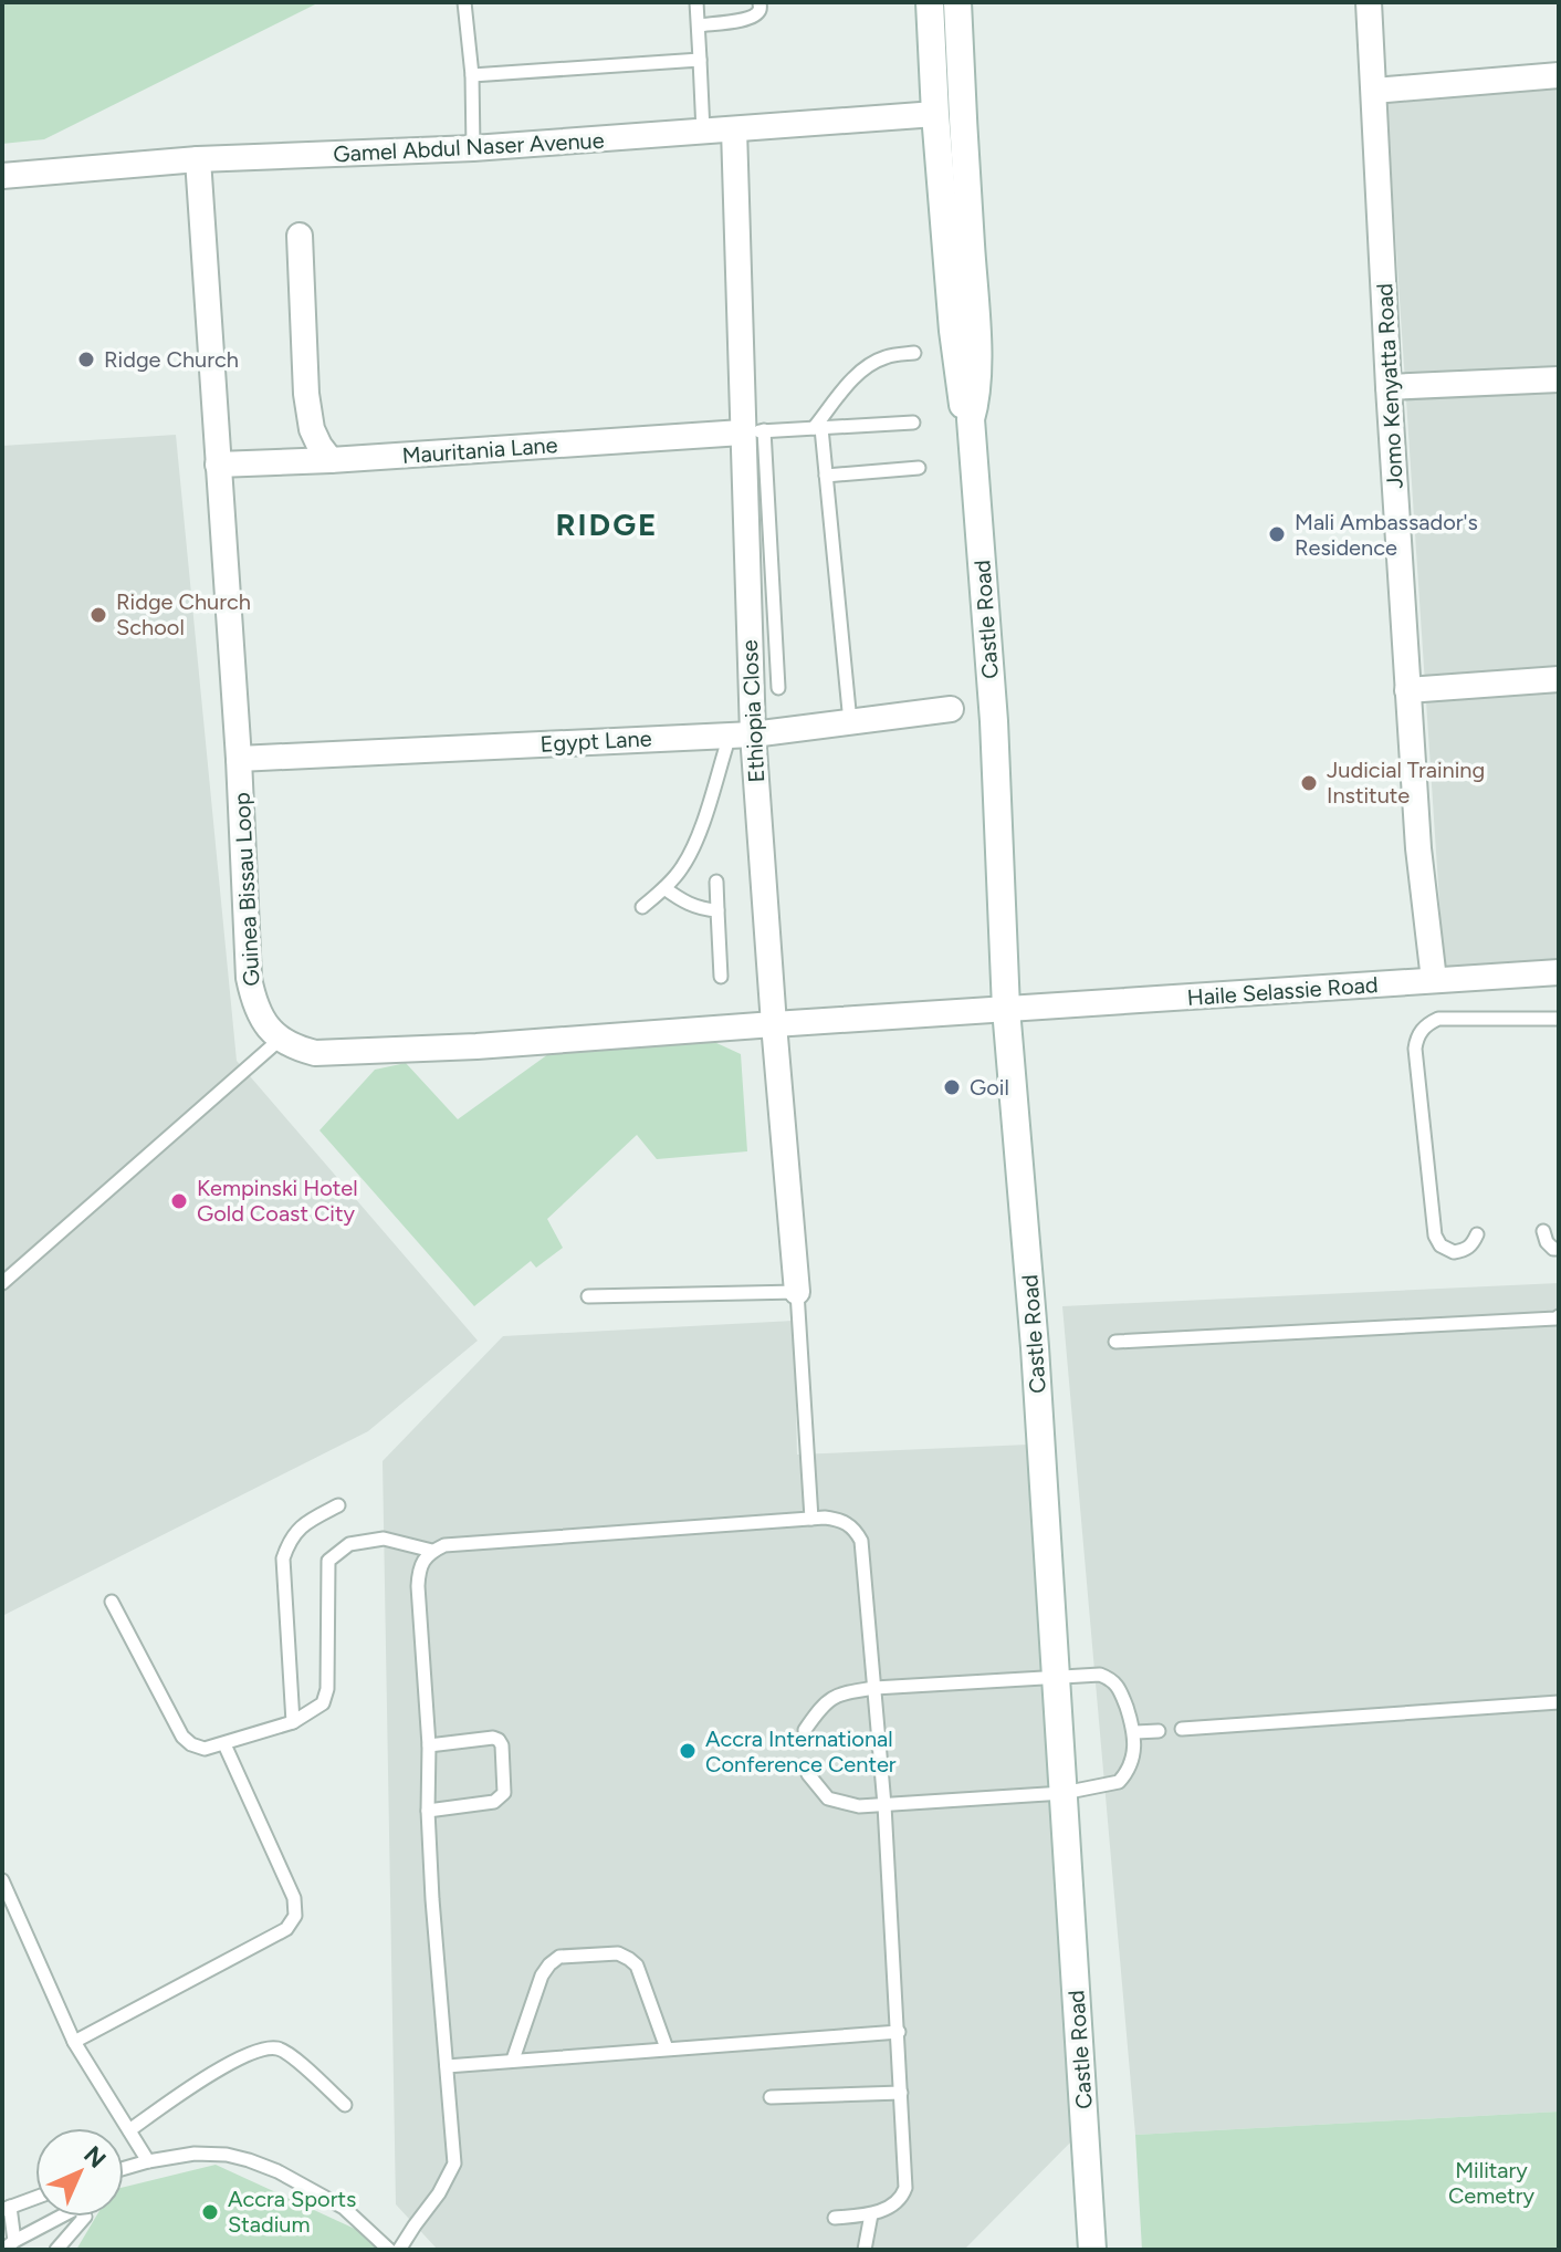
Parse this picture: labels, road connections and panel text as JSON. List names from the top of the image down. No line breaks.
{"streets":{"main road":["Castle Road"],"street":["Gamel Abdul Naser Avenue","Jomo Kenyatta Road","Mauritania Lane","Ethiopia Close","Egypt Lane","Guinea Bissau Loop","Haile Selassie Road"]},"crossings":[["Gamel Abdul Naser Avenue","Castle Road"],["Gamel Abdul Naser Avenue","Ethiopia Close"],["Gamel Abdul Naser Avenue","Guinea Bissau Loop"],["Jomo Kenyatta Road","Haile Selassie Road"],["Mauritania Lane","Ethiopia Close"],["Mauritania Lane","Guinea Bissau Loop"],["Castle Road","Haile Selassie Road"],["Ethiopia Close","Egypt Lane"],["Egypt Lane","Guinea Bissau Loop"]],"districts":["RIDGE"],"parks":["Military Cemetry"],"places":["Ridge Church","Mali Ambassador's Residence","Ridge Church School","Judicial Training Institute","Goil","Kempinski Hotel Gold Coast City","Accra International Conference Center","Accra Sports Stadium"],"north":"top right"}
